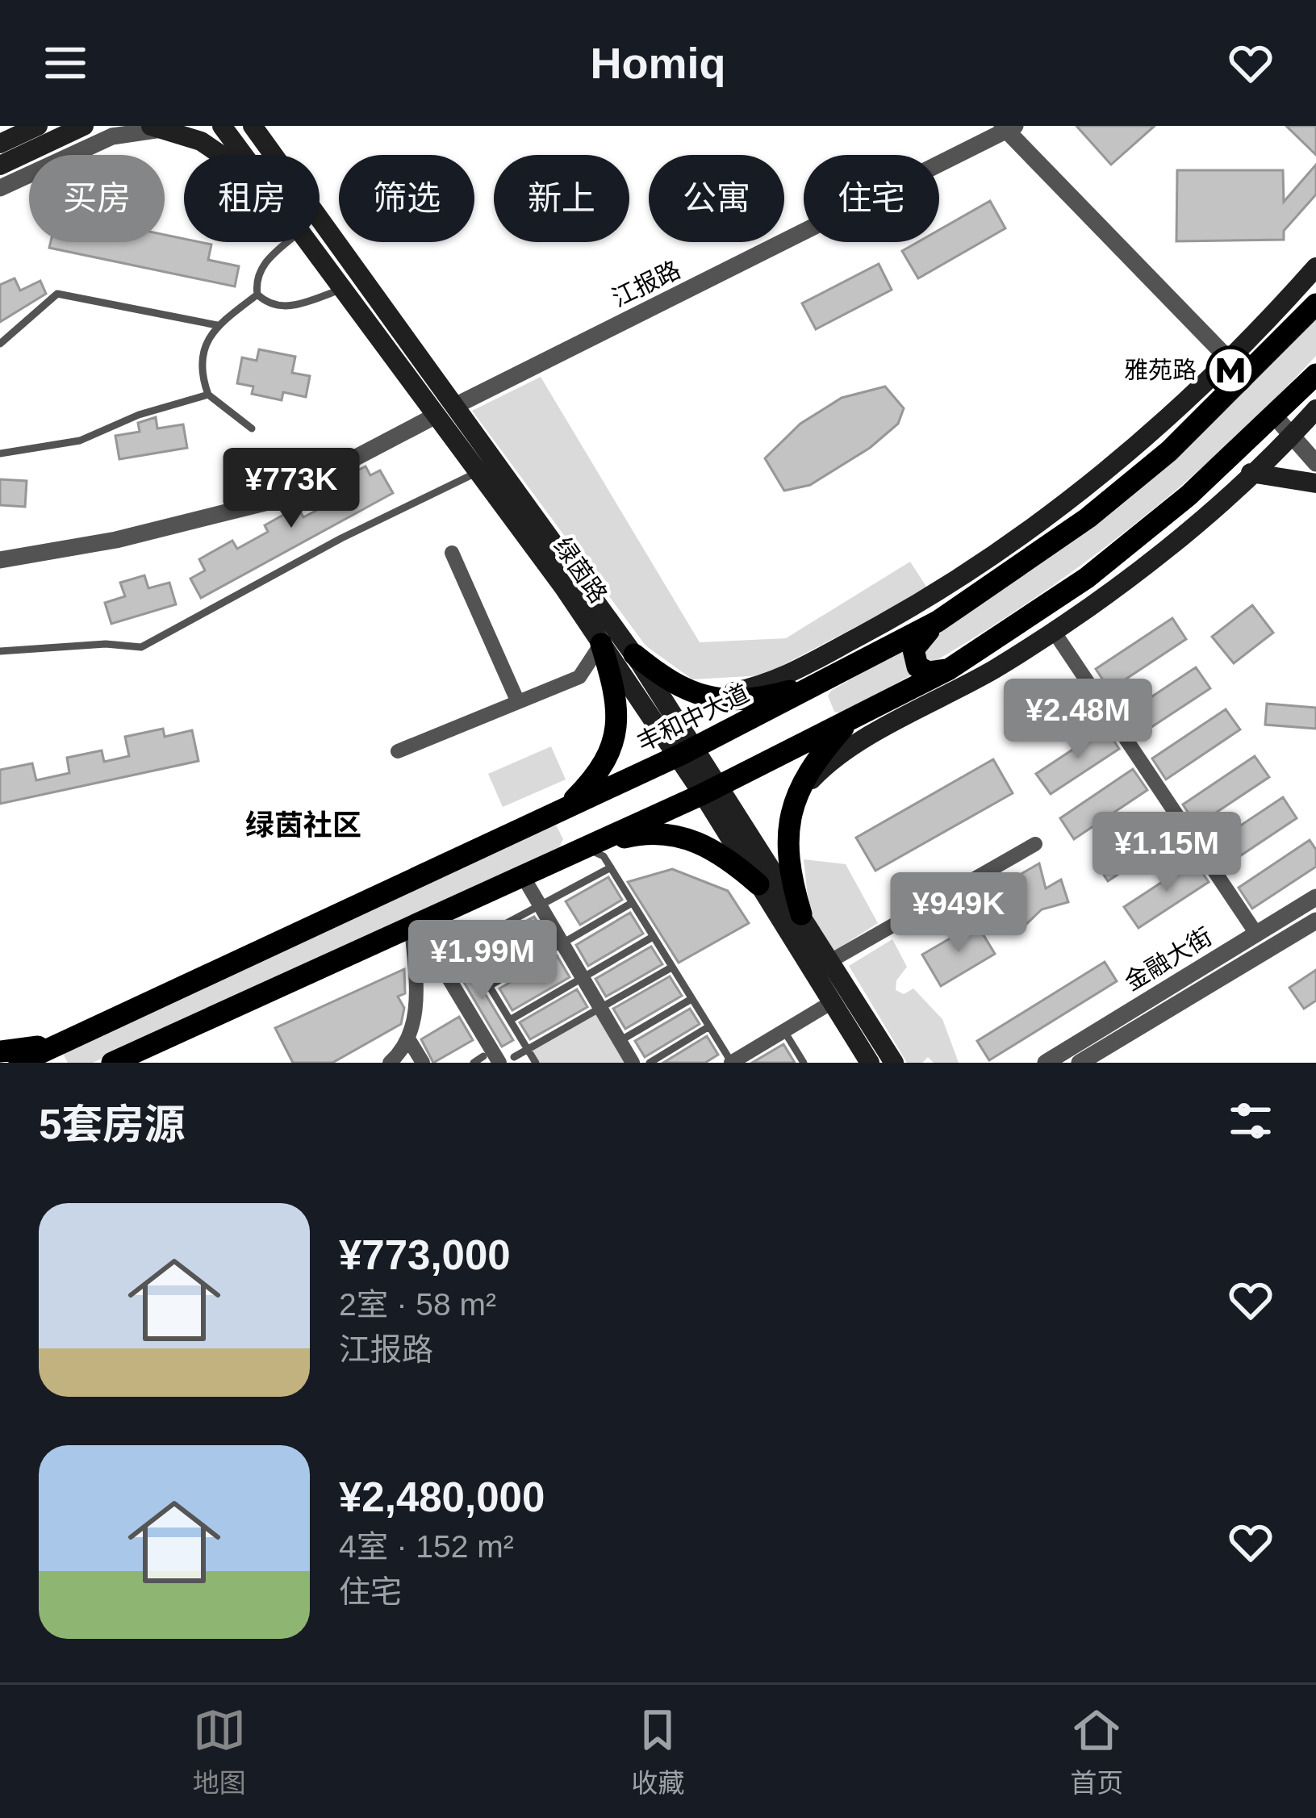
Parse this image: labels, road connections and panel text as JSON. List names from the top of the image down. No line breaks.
{"streets":{"main road":["绿茵路","丰和中大道"],"street":["江报路","金融大街"]},"crossings":[["江报路","绿茵路"],["绿茵路","丰和中大道"]],"districts":["绿茵社区"],"places":{"metro station":["雅苑路"]},"page":{"header":"Homiq","chip":["买房","租房","筛选","新上","公寓","住宅"],"price":["¥773K","¥2.48M","¥1.15M","¥949K","¥1.99M"],"heading":"5套房源","list":[{"name":"¥773,000","note":"2室 · 58 m² · 江报路"},{"name":"¥2,480,000","note":"4室 · 152 m² · 住宅"}],"tabs":["地图","收藏","首页"]}}
